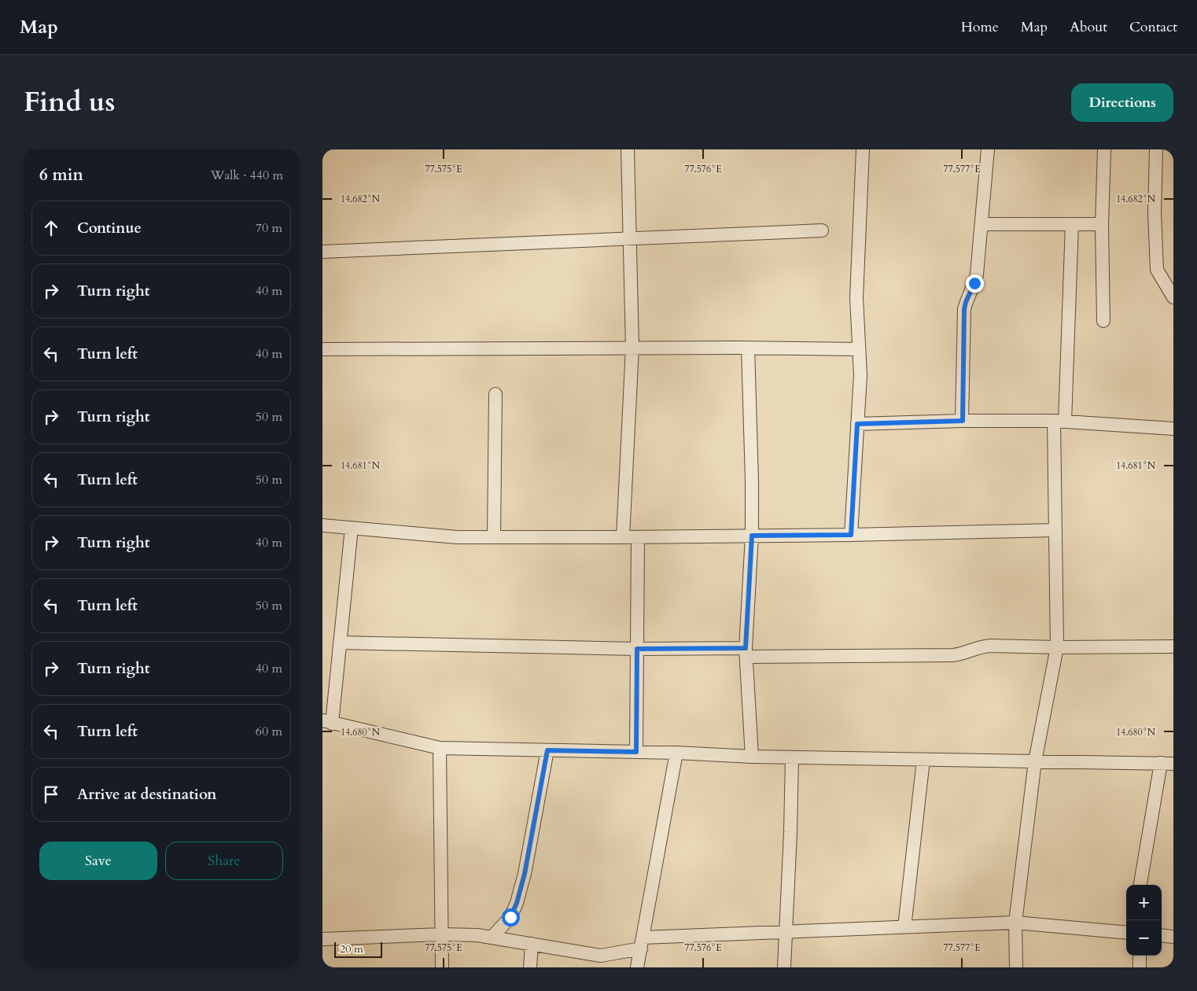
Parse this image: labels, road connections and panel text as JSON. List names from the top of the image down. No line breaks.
{"scale_bar":"20 m","page":{"header":"Map","nav":["Home","Map","About","Contact"],"title":"Find us","buttons":["Directions",["Save","Share"]],"heading":["6 min","Walk · 440 m"],"list":[["Continue","70 m"],["Turn right","40 m"],["Turn left","40 m"],["Turn right","50 m"],["Turn left","50 m"],["Turn right","40 m"],["Turn left","50 m"],["Turn right","40 m"],["Turn left","60 m"],"Arrive at destination"],"map_buttons":["+","−"],"scale":"20 m"},"coordinates":["77.575°E","77.576°E","77.577°E","14.682°N","14.681°N","14.680°N"]}
